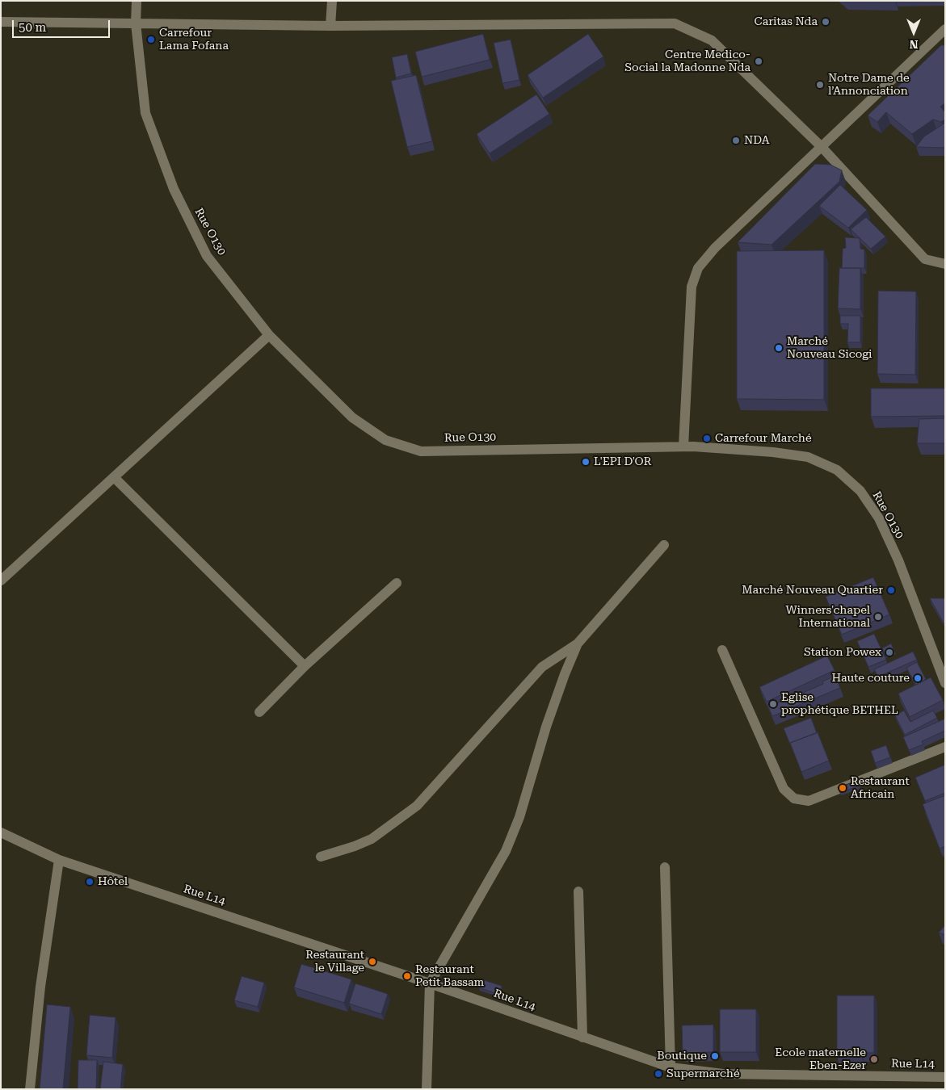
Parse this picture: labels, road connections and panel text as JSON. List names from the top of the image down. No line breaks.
{"streets":{"street":["Rue O130","Rue L14"]},"places":["Caritas Nda","Carrefour Lama Fofana","Centre Medico- Social la Madonne Nda","Notre Dame de l’Annonciation","NDA","Marché Nouveau Sicogi","Carrefour Marché","L'EPI D'OR","Marché Nouveau Quartier","Winners'chapel International","Station Powex","Haute couture","Eglise prophétique BETHEL","Restaurant Africain","Hôtel","Restaurant le Village","Restaurant Petit Bassam","Boutique","Ecole maternelle Eben-Ezer","Supermarché"],"scale_bar":"50 m","north":"bottom"}
